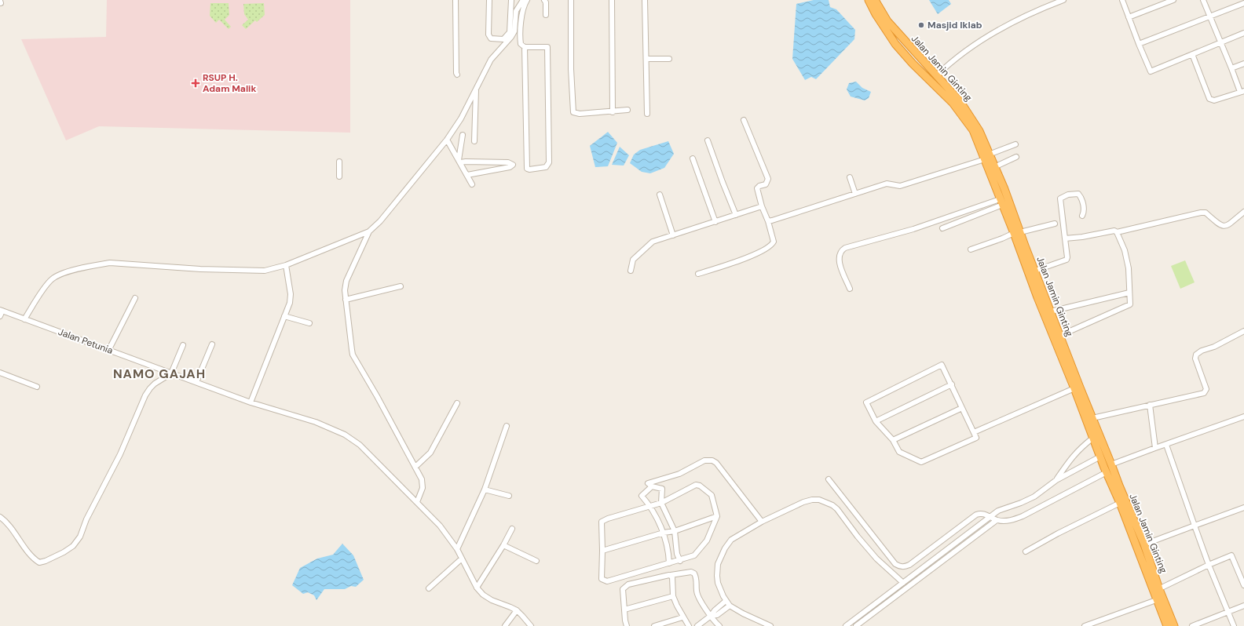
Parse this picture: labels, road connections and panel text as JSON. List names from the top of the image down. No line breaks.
{"streets":{"highway":["Jalan Jamin Ginting"],"street":["Jalan Petunia"]},"districts":["NAMO GAJAH"],"places":{"other":["Masjid Iklab"],"health":["RSUP H. Adam Malik"]}}
